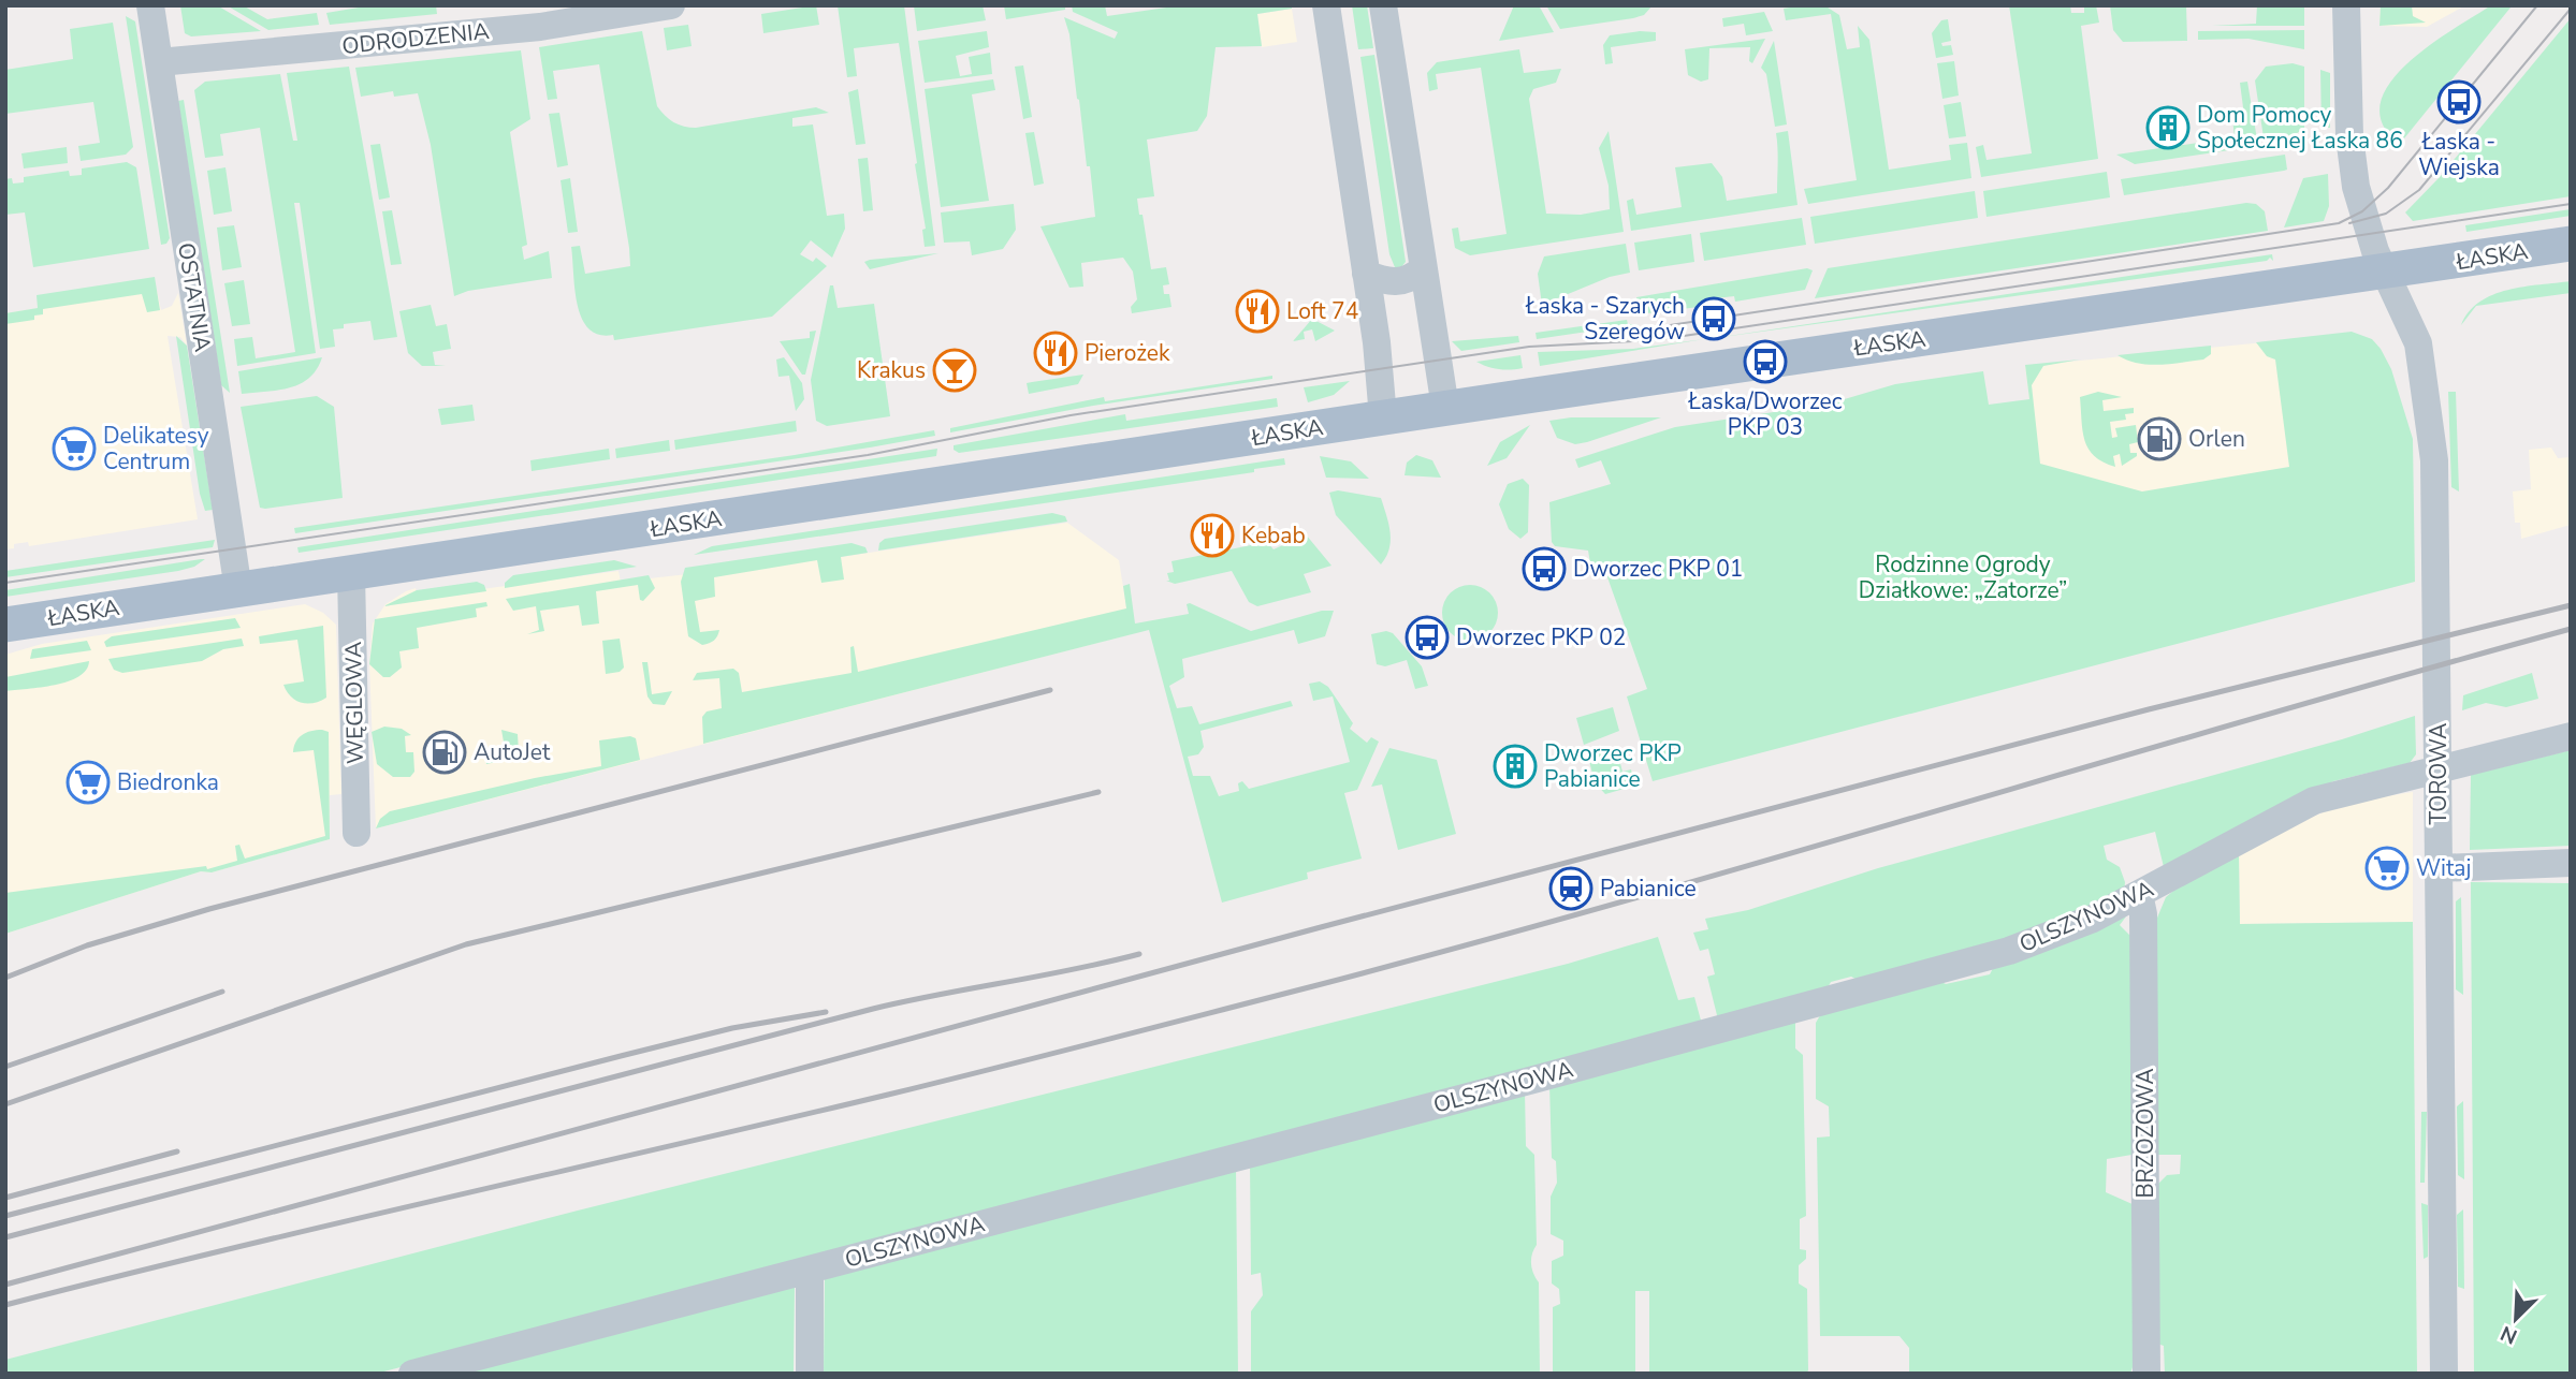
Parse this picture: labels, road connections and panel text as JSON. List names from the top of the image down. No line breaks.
{"streets":{"main road":["ŁASKA"],"street":["ODRODZENIA","OSTATNIA","WĘGLOWA","TOROWA","OLSZYNOWA","BRZOZOWA"]},"crossings":[["ODRODZENIA","OSTATNIA"],["ŁASKA","OSTATNIA"],["ŁASKA","WĘGLOWA"],["ŁASKA","TOROWA"],["TOROWA","OLSZYNOWA"],["OLSZYNOWA","BRZOZOWA"]],"parks":["Rodzinne Ogrody Działkowe: „Zatorze”"],"places":{"bus stop":["Łaska - Wiejska","Łaska - Szarych Szeregów","Łaska/Dworzec PKP 03","Dworzec PKP 01","Dworzec PKP 02"],"building":["Dom Pomocy Społecznej Łaska 86","Dworzec PKP Pabianice"],"restaurant":["Loft 74","Pierożek","Kebab"],"bar":["Krakus"],"fuel station":["Orlen","AutoJet"],"supermarket":["Delikatesy Centrum","Biedronka","Witaj"],"station":["Pabianice"]},"north":"bottom left"}
